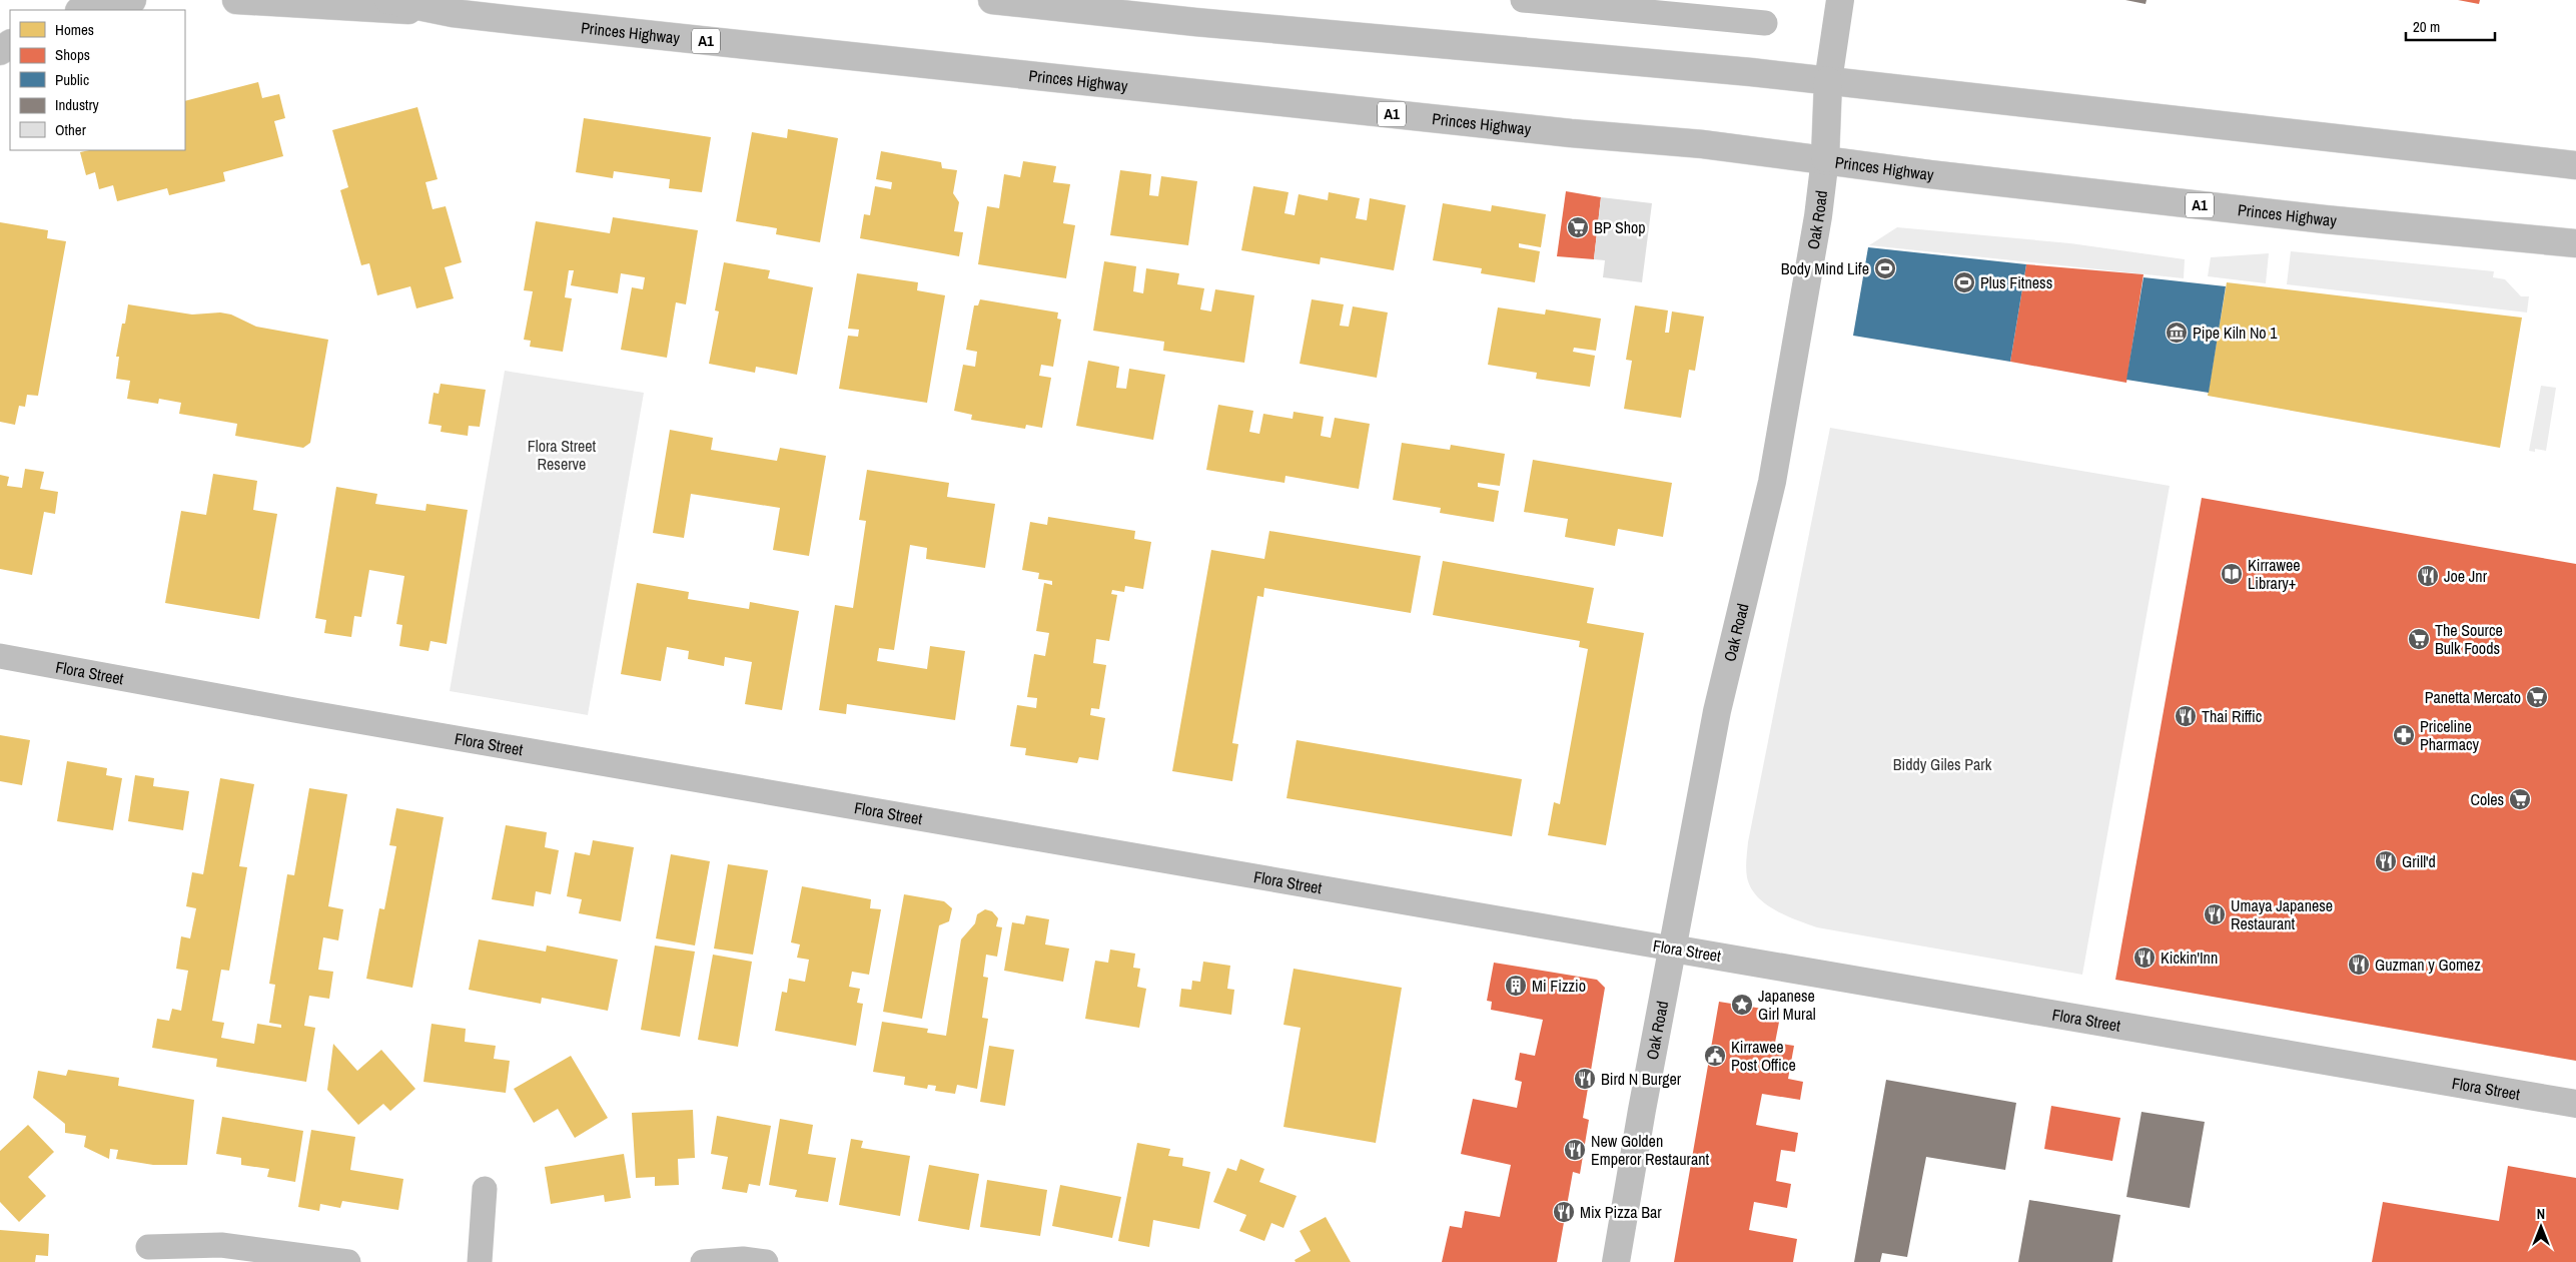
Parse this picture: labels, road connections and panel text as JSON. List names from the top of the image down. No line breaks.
{"streets":{"main road":["Princes Highway","A1","Oak Road","Flora Street"]},"crossings":[["Princes Highway","A1"],["Princes Highway","Oak Road"],["Oak Road","Flora Street"]],"parks":["Flora Street Reserve","Biddy Giles Park"],"places":{"supermarket":["BP Shop","The Source Bulk Foods","Panetta Mercato","Coles"],"sports":["Body Mind Life","Plus Fitness"],"museum":["Pipe Kiln No 1"],"library":["Kirrawee Library+"],"restaurant":["Joe Jnr","Thai Riffic","Grill'd","Umaya Japanese Restaurant","Kickin'Inn","Guzman y Gomez","Bird N Burger","New Golden Emperor Restaurant","Mix Pizza Bar"],"pharmacy":["Priceline Pharmacy"],"building":["Mi Fizzio"],"place":["Japanese Girl Mural"],"public building":["Kirrawee Post Office"]},"legend":["Homes","Shops","Public","Industry","Other"],"scale_bar":"20 m","north":"top"}
